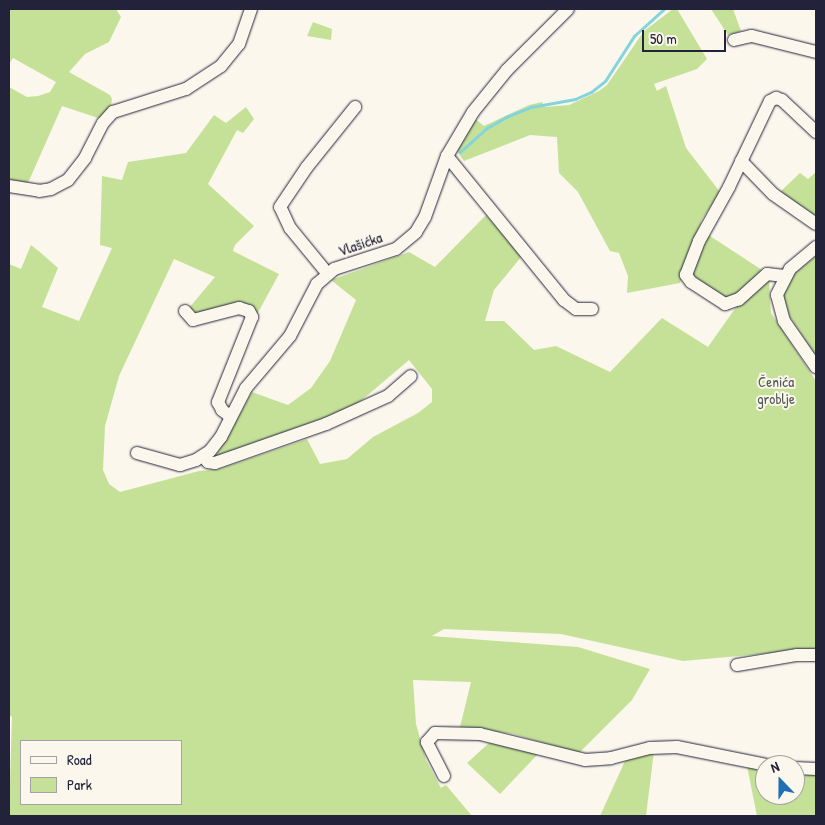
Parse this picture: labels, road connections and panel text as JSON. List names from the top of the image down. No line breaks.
{"streets":{"street":["Vlašićka"]},"parks":["Čenića groblje"],"legend":["Road","Park"],"scale_bar":"50 m","north":"top"}
